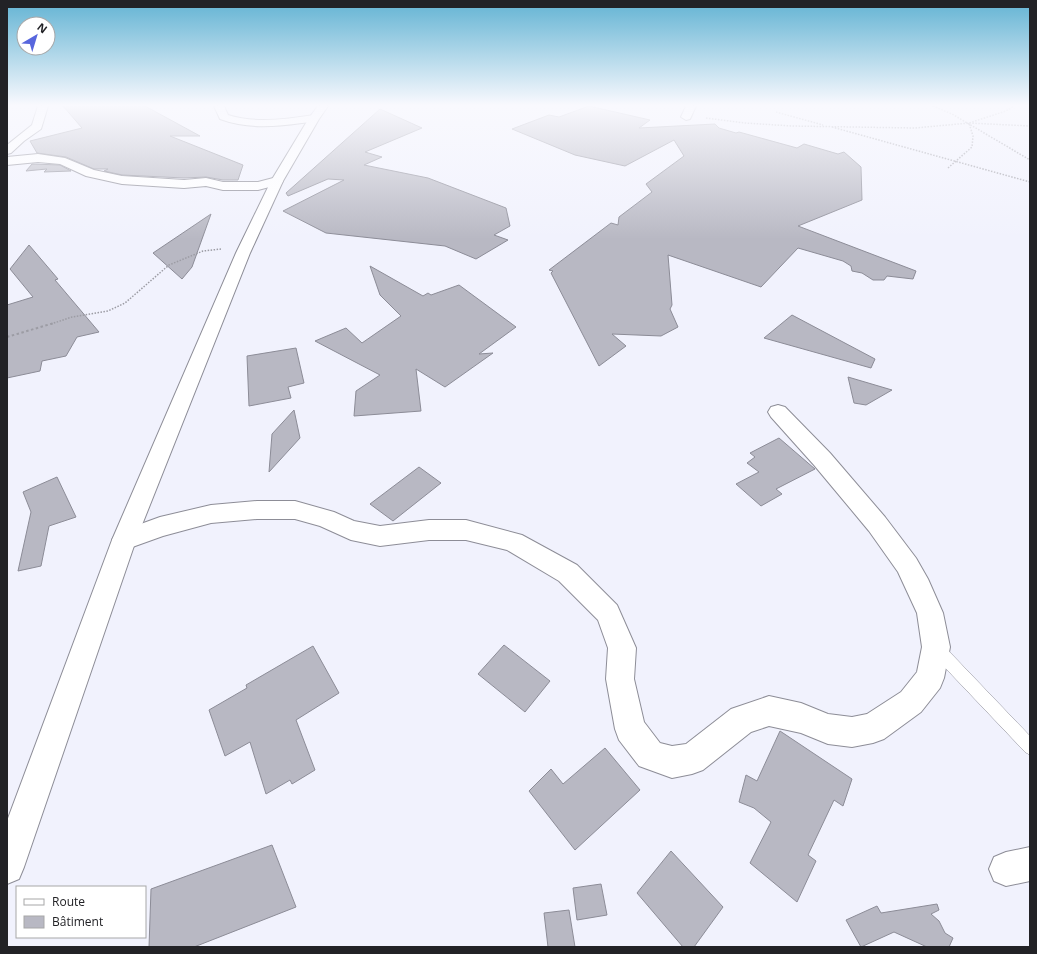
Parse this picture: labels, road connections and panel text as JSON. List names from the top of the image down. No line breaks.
{"legend":["Route","Bâtiment"],"north":"top right"}
